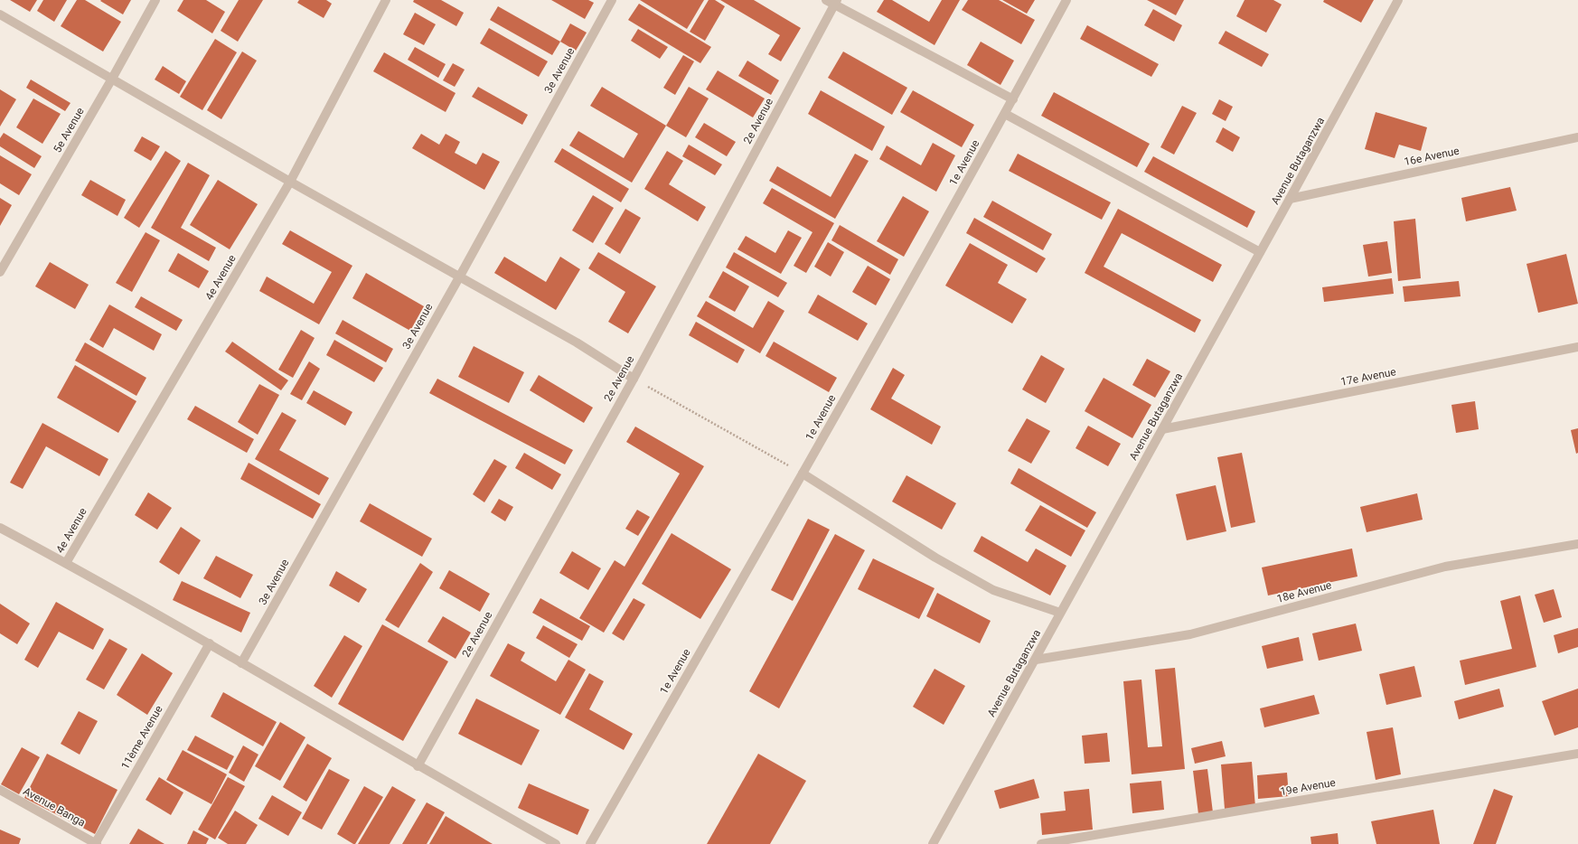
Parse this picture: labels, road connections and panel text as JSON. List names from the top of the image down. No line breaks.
{"streets":{"street":["3e Avenue","2e Avenue","5e Avenue","16e Avenue","Avenue Butaganzwa","1e Avenue","4e Avenue","17e Avenue","18e Avenue","11ème Avenue","19e Avenue","Avenue Banga"]},"crossings":[["16e Avenue","Avenue Butaganzwa"],["Avenue Butaganzwa","17e Avenue"],["Avenue Butaganzwa","18e Avenue"],["11ème Avenue","Avenue Banga"]]}
